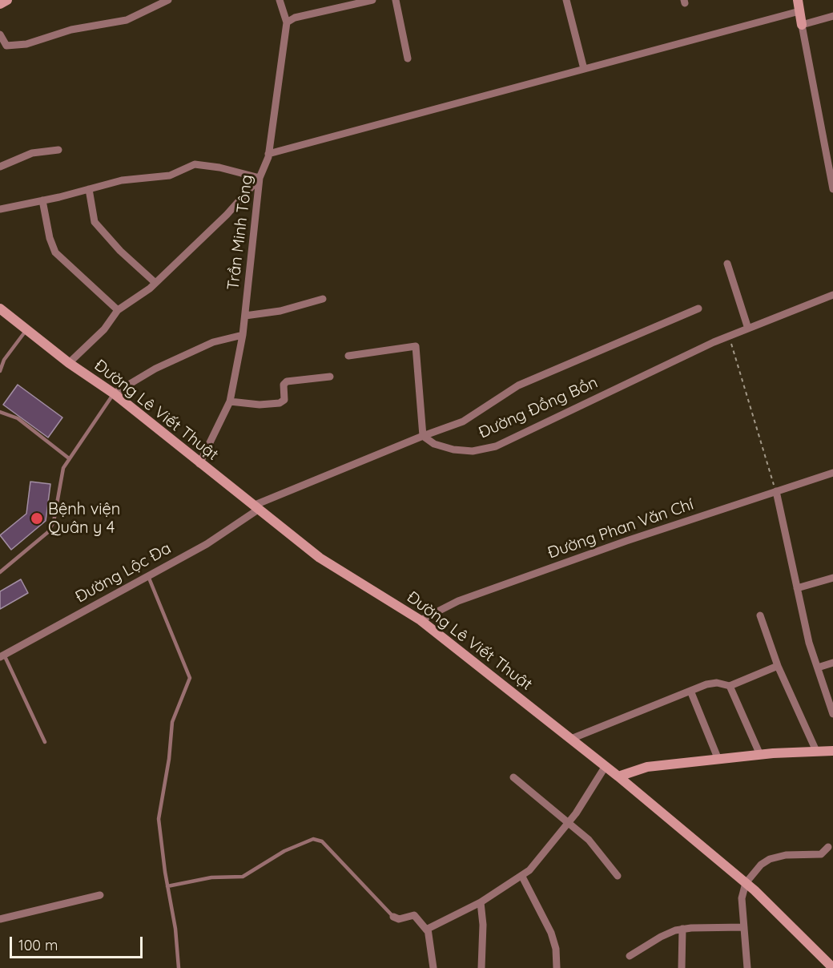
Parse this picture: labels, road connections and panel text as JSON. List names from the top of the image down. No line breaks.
{"streets":{"main road":["Đường Lê Viết Thuật"],"street":["Trần Minh Tông","Đường Đồng Bồn","Đường Phan Văn Chí","Đường Lộc Đa"]},"crossings":[["Trần Minh Tông","Đường Lê Viết Thuật"],["Đường Lê Viết Thuật","Đường Phan Văn Chí"],["Đường Lê Viết Thuật","Đường Lộc Đa"]],"places":["Bệnh viện Quân y 4"],"scale_bar":"100 m"}
